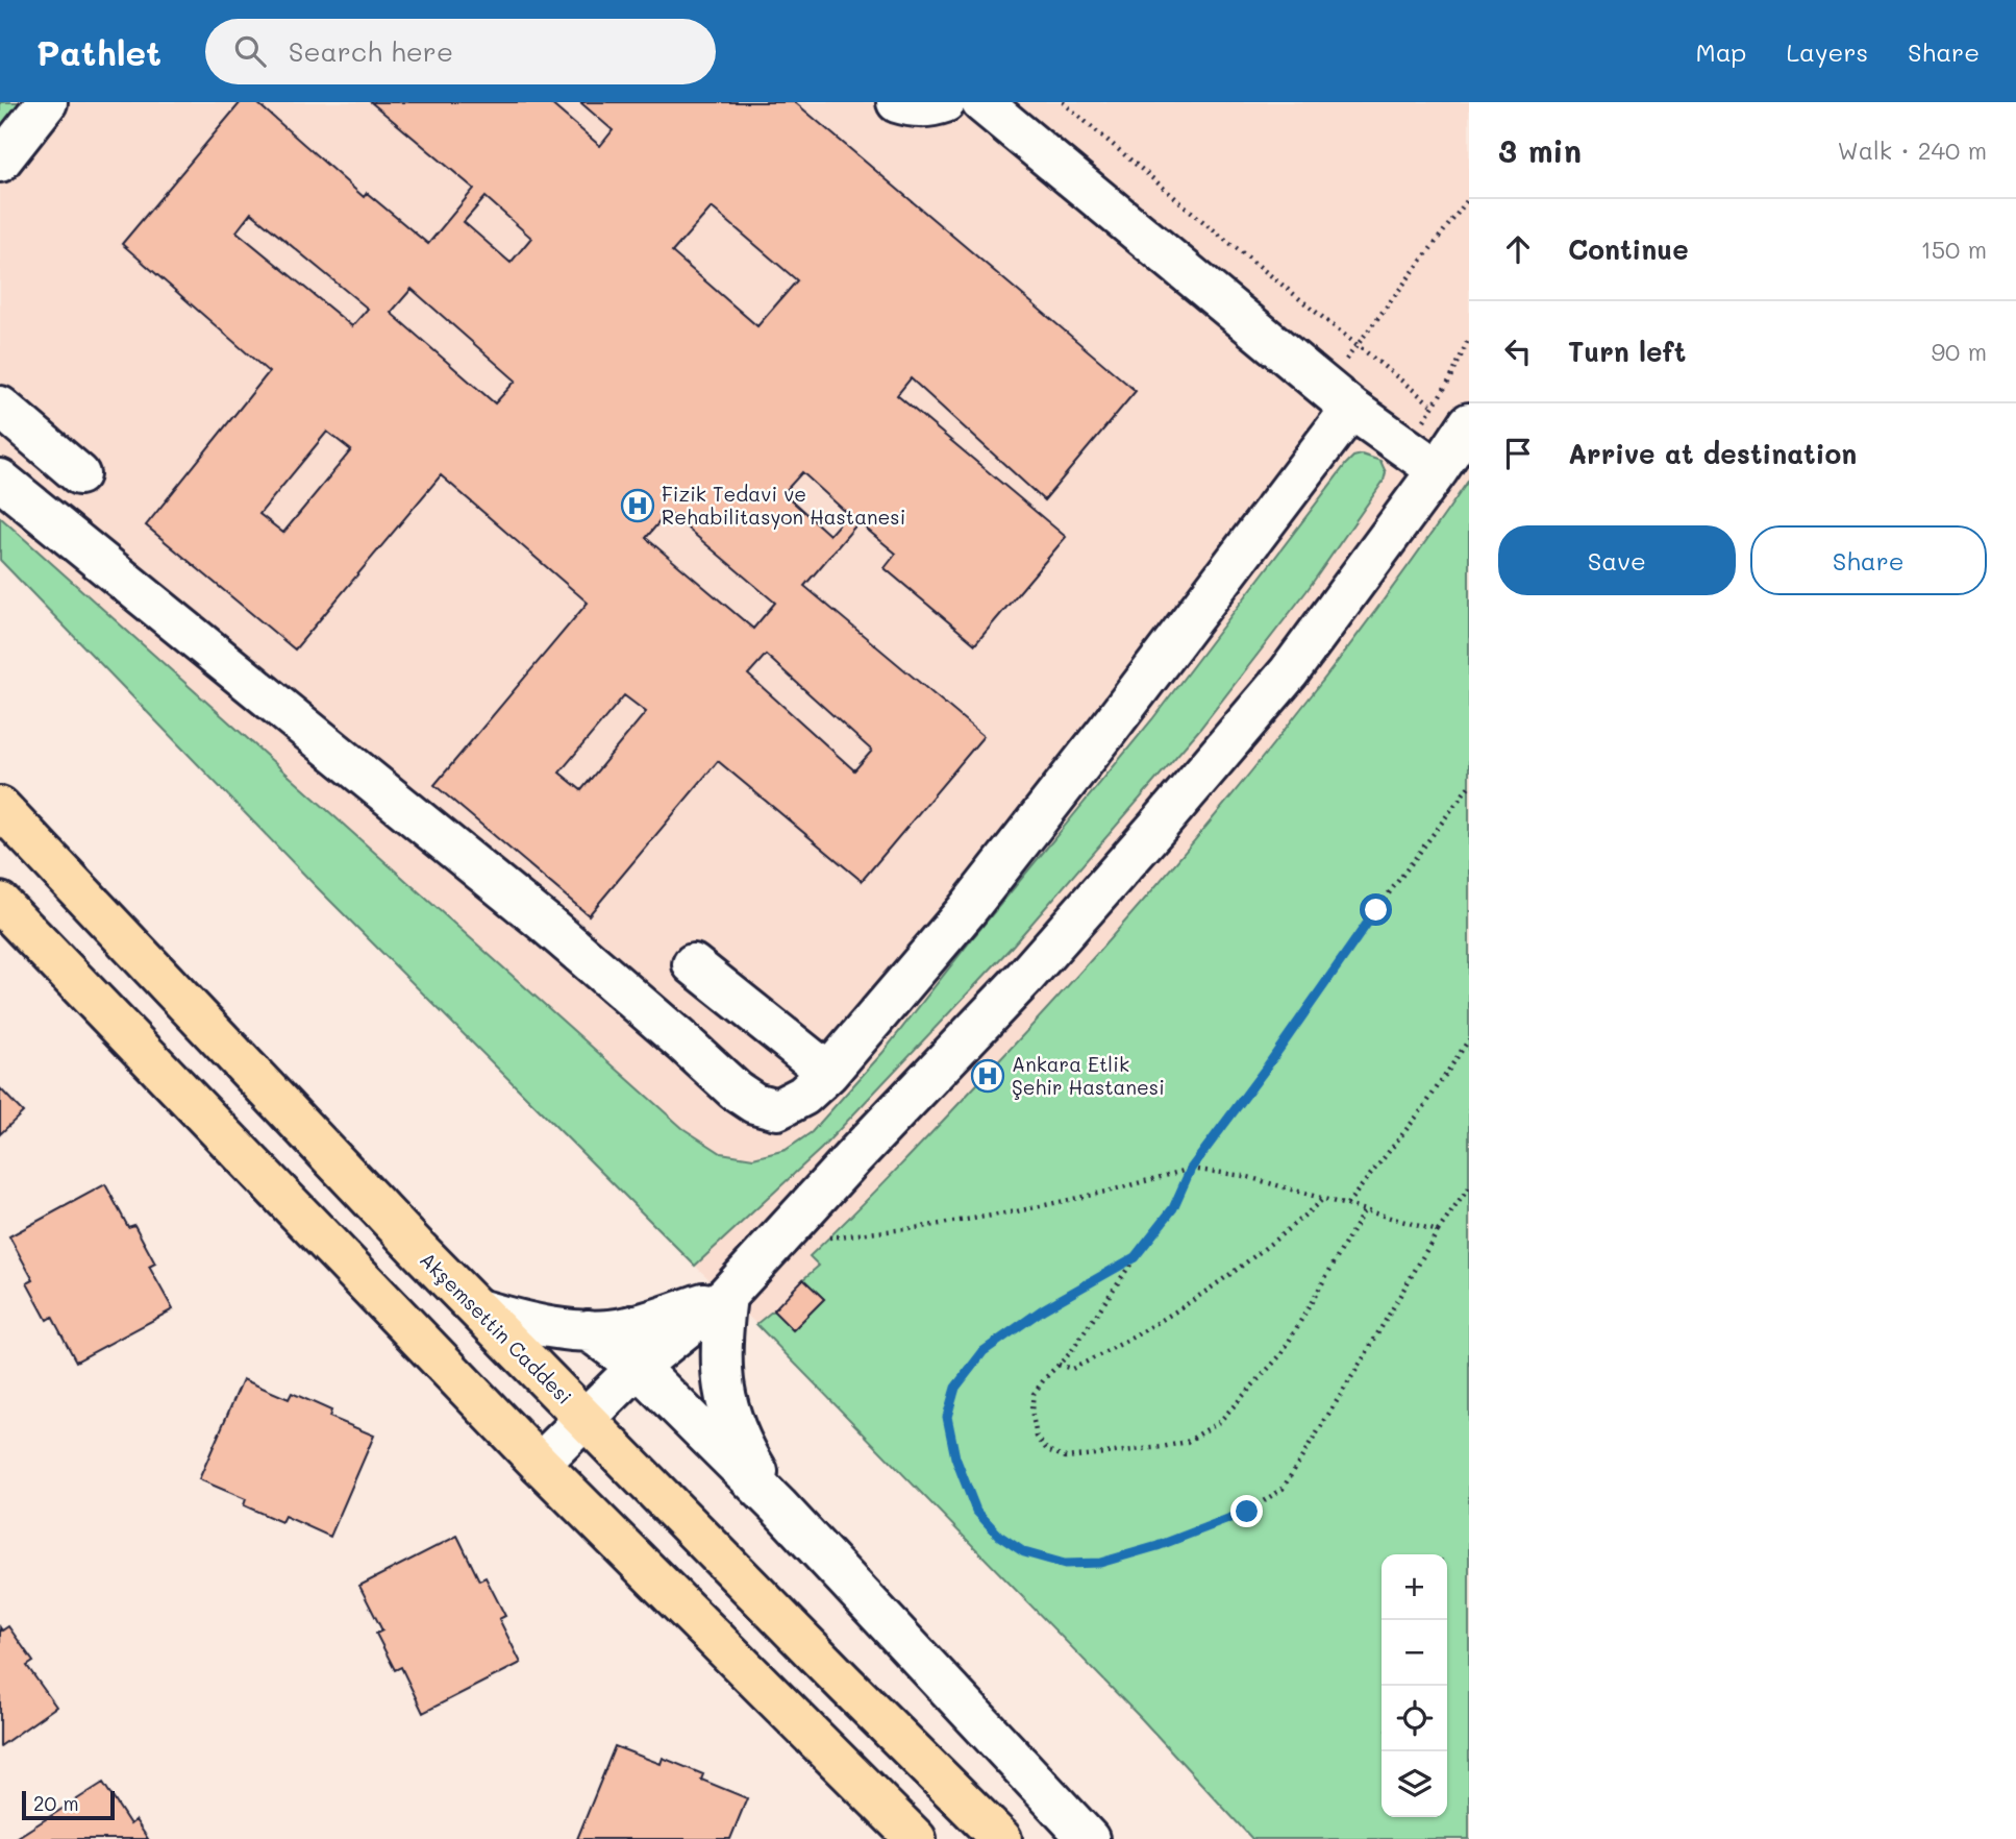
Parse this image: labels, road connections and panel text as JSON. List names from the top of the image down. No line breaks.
{"streets":{"main road":["Akşemsettin Caddesi"]},"places":{"hospital":["Fizik Tedavi ve Rehabilitasyon Hastanesi","Ankara Etlik Şehir Hastanesi"]},"scale_bar":"20 m","page":{"header":"Pathlet","search":"Search here","nav":["Map","Layers","Share"],"heading":["3 min","Walk · 240 m"],"list":[["Continue","150 m"],["Turn left","90 m"],"Arrive at destination"],"buttons":["Save","Share"],"map_buttons":["+","−"],"scale":"20 m"}}
